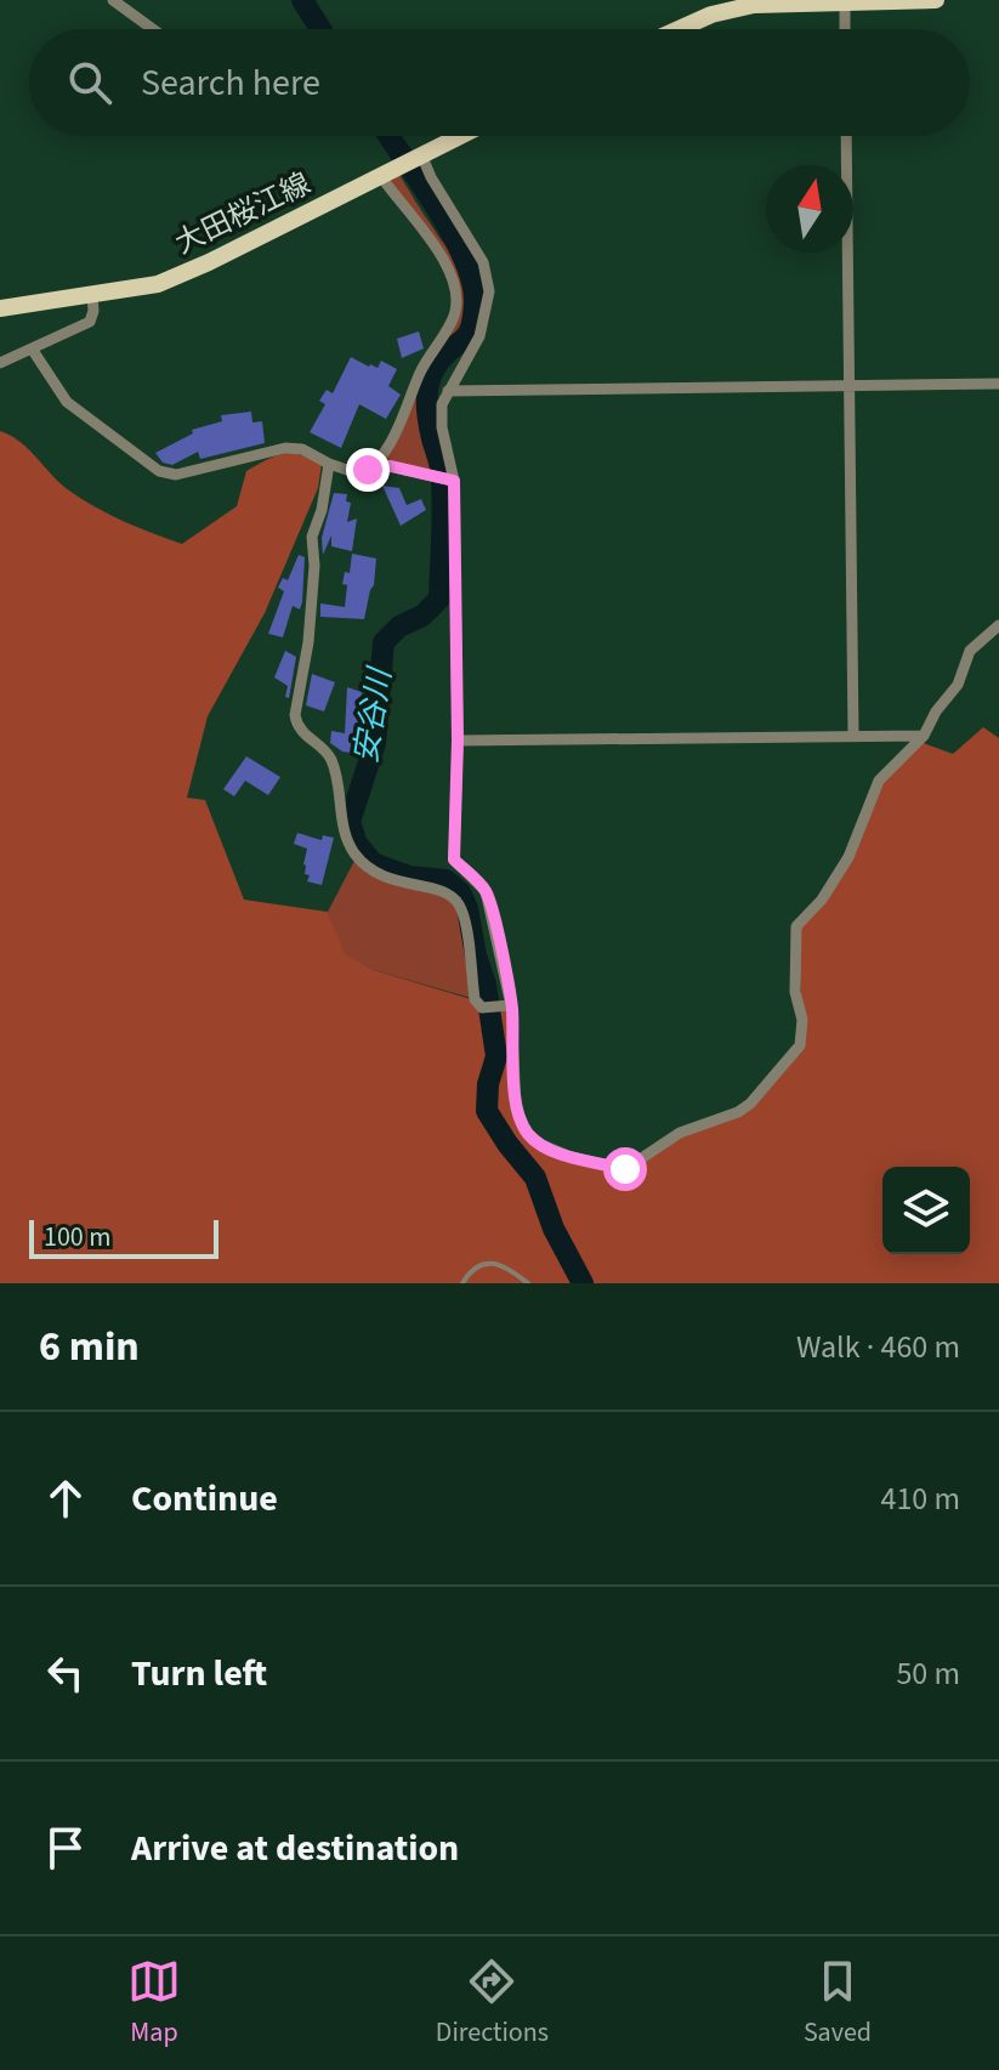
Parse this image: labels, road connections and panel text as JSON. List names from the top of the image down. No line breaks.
{"streets":{"main road":["大田桜江線"]},"water":["安谷川"],"scale_bar":"100 m","north":"top","page":{"search":"Search here","scale":"100 m","heading":["6 min","Walk · 460 m"],"list":[["Continue","410 m"],["Turn left","50 m"],"Arrive at destination"],"nav":["Map","Directions","Saved"]}}
